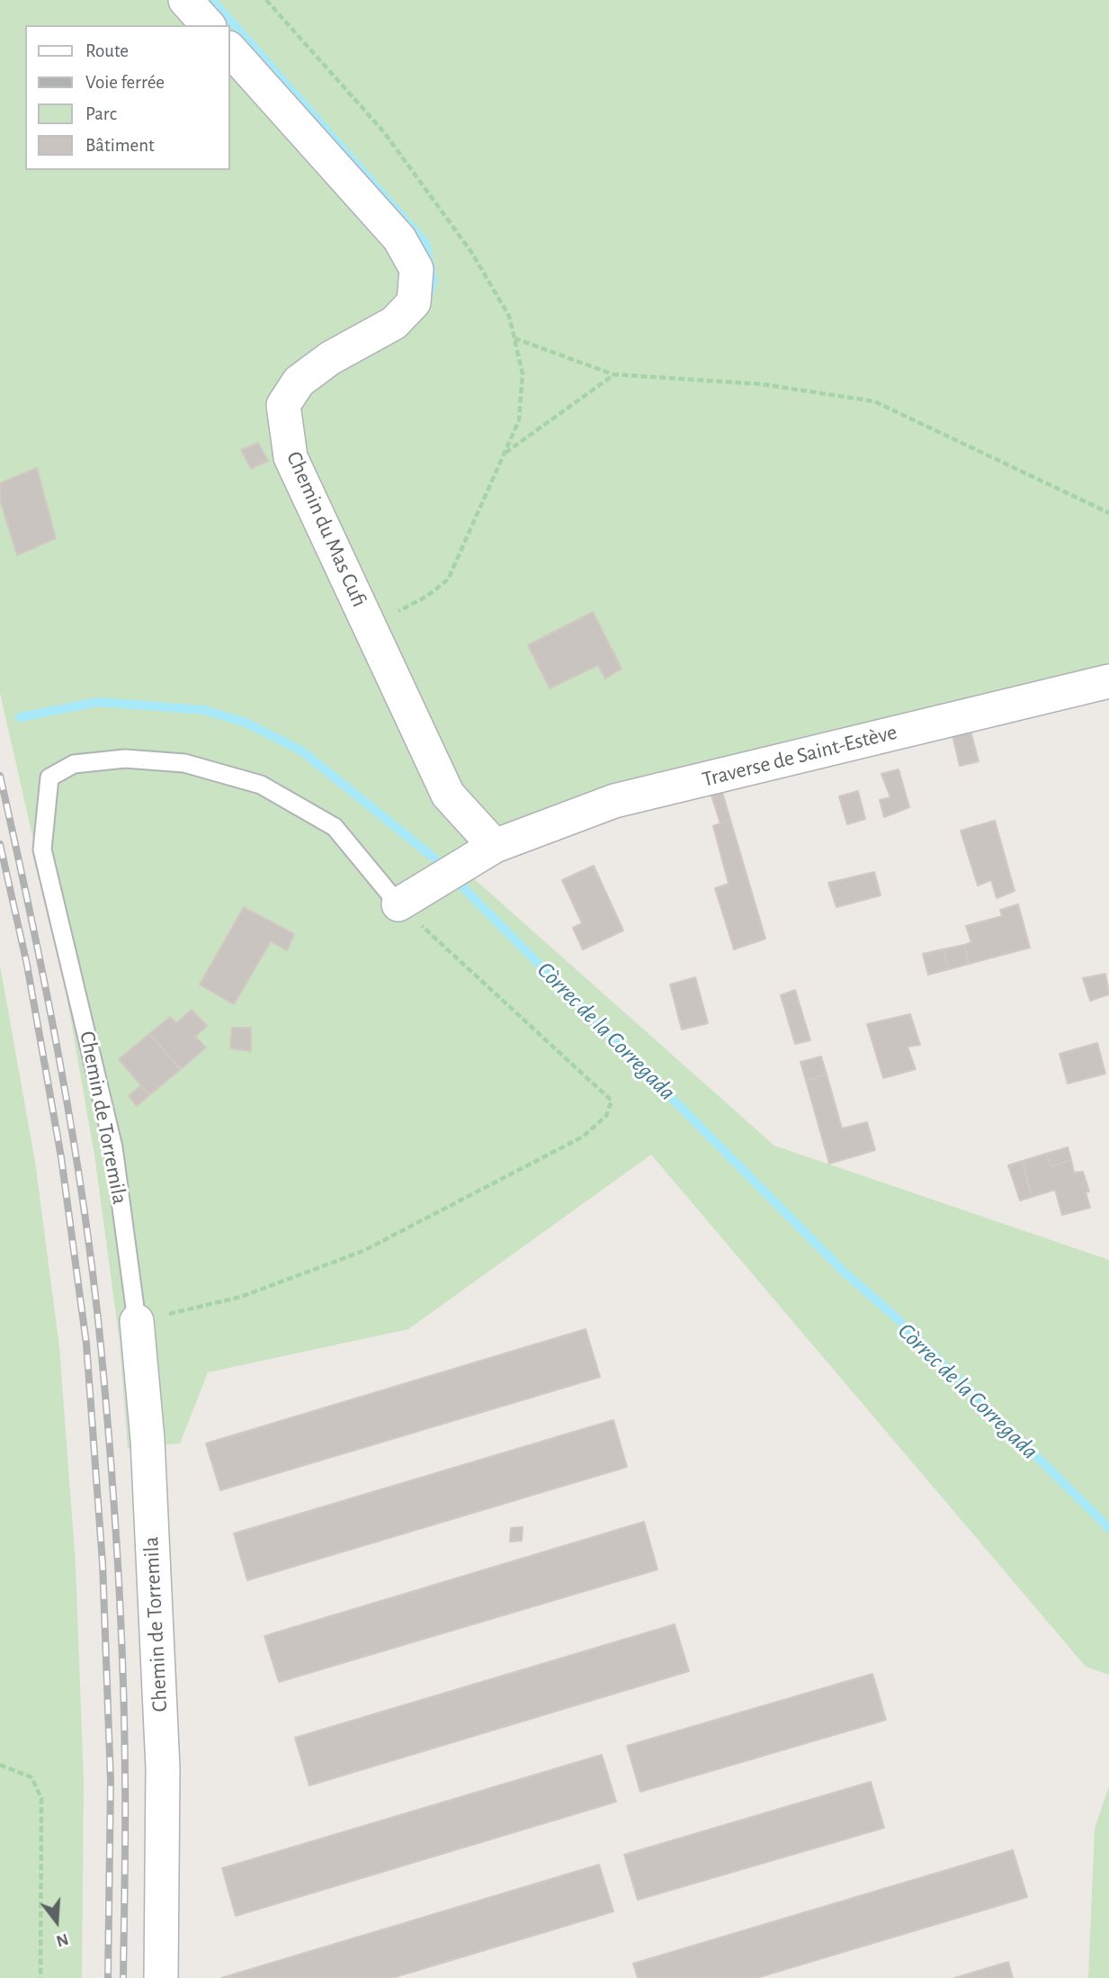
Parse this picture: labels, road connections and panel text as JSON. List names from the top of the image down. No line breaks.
{"streets":{"street":["Chemin du Mas Cufi","Traverse de Saint-Estève","Chemin de Torremila"]},"crossings":[["Chemin du Mas Cufi","Traverse de Saint-Estève"]],"water":["Còrrec de la Corregada"],"legend":["Route","Voie ferrée","Parc","Bâtiment"],"north":"bottom"}
